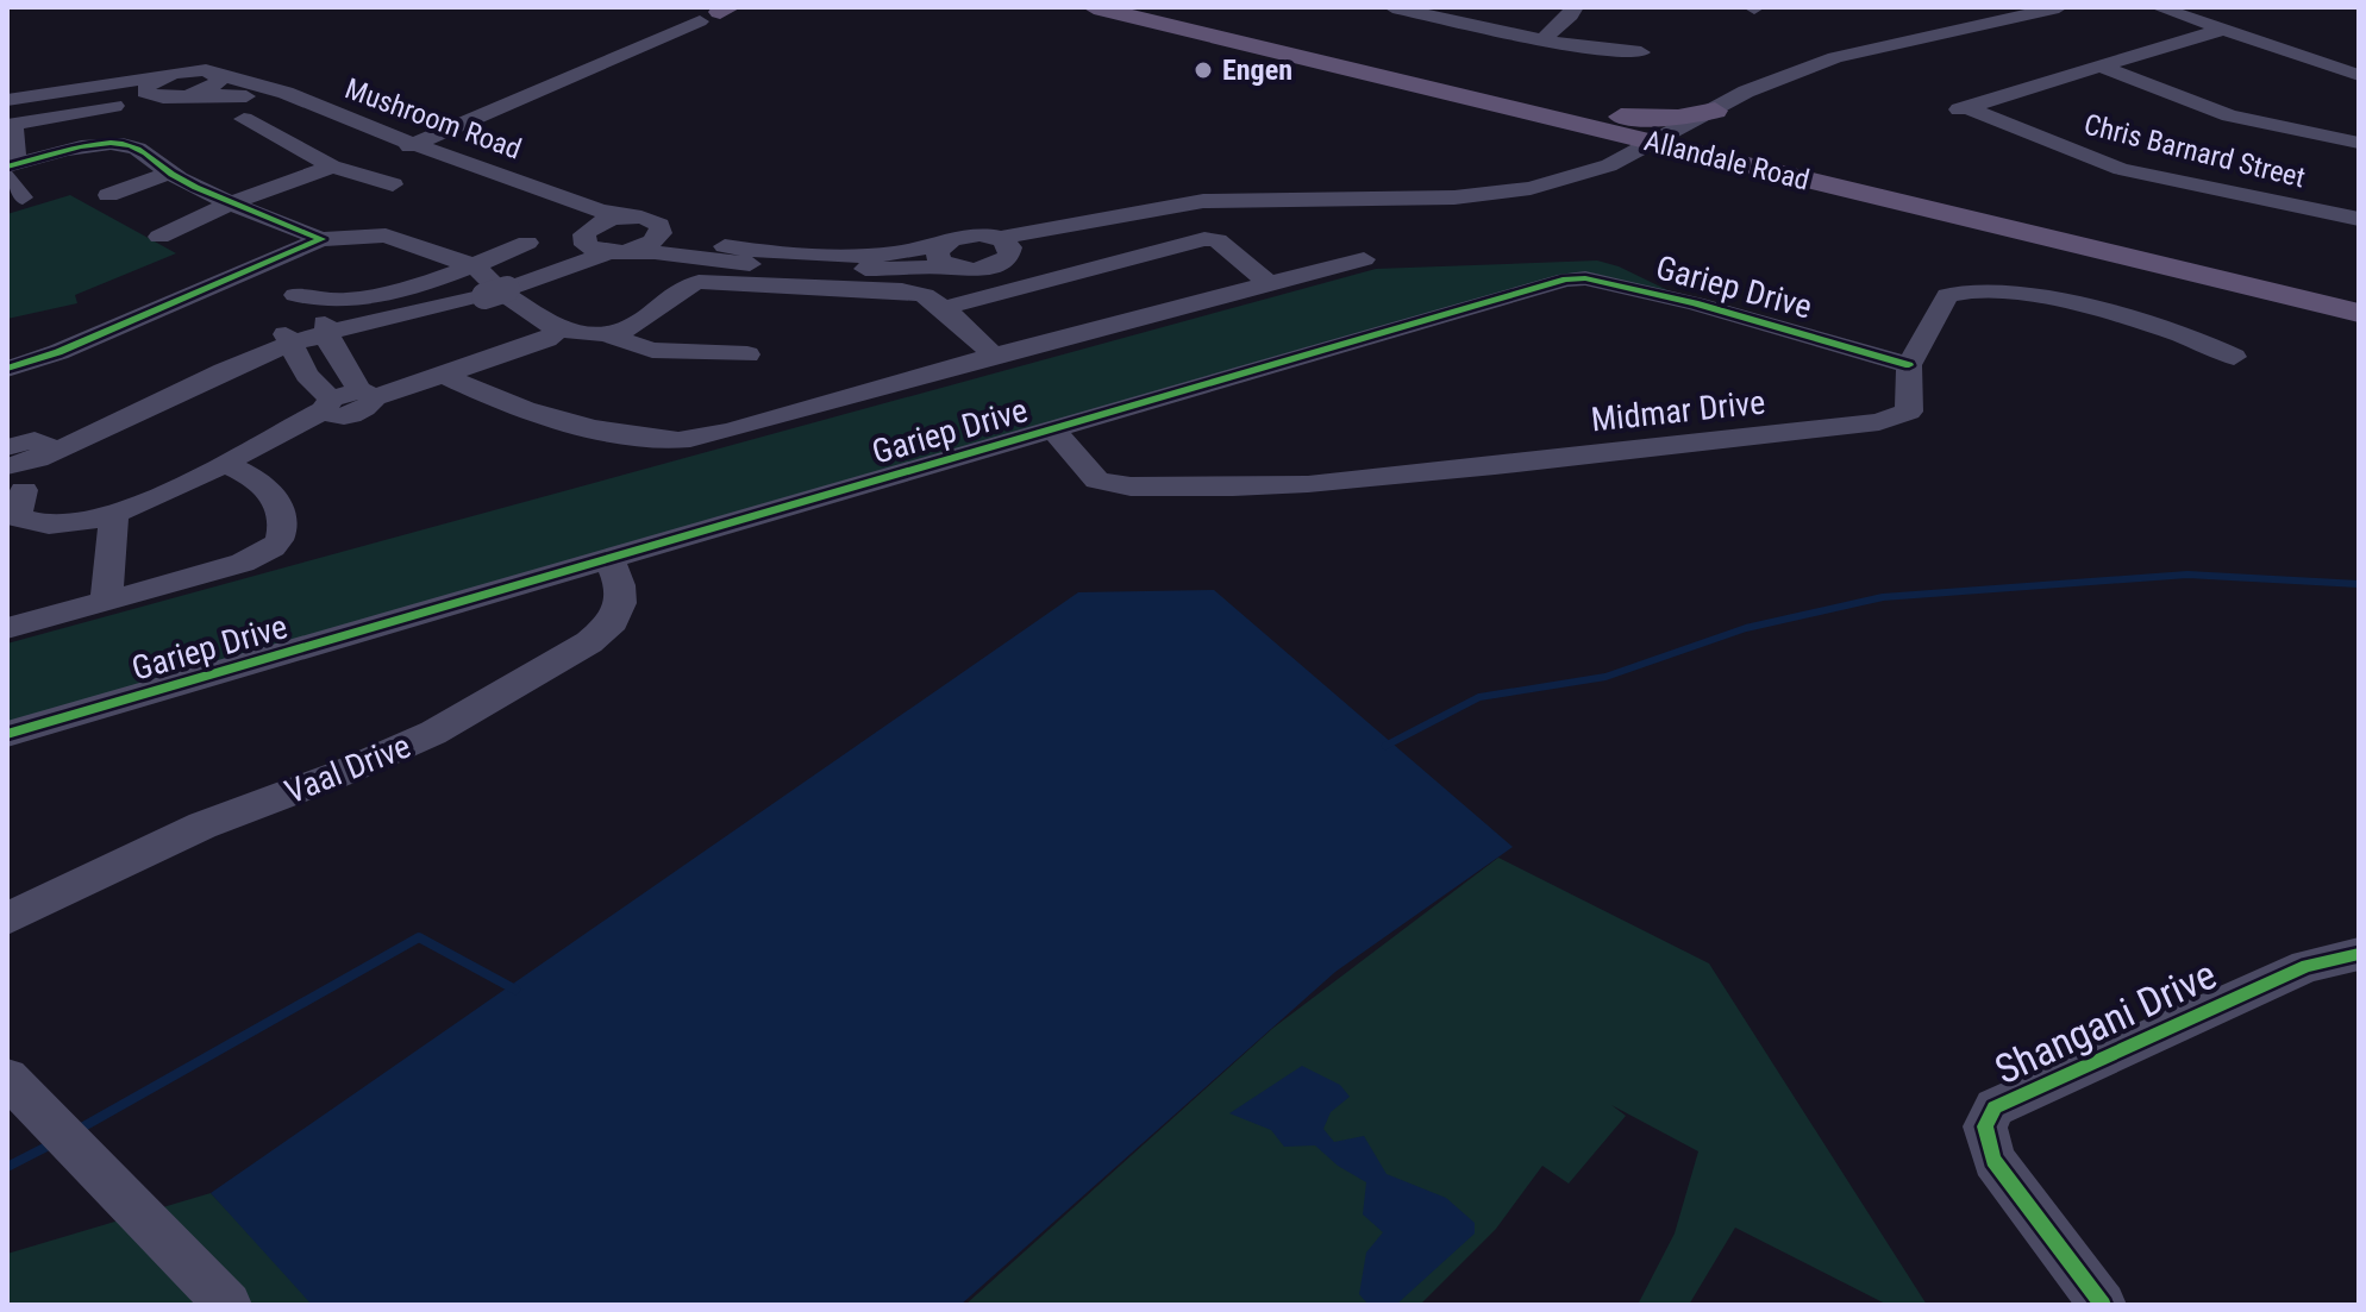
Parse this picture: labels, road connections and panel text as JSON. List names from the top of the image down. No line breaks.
{"streets":{"main road":["Allandale Road"],"street":["Mushroom Road","Chris Barnard Street","Gariep Drive","Midmar Drive","Vaal Drive","Shangani Drive"]},"crossings":[["Gariep Drive","Midmar Drive"],["Gariep Drive","Vaal Drive"]],"places":["Engen"]}
